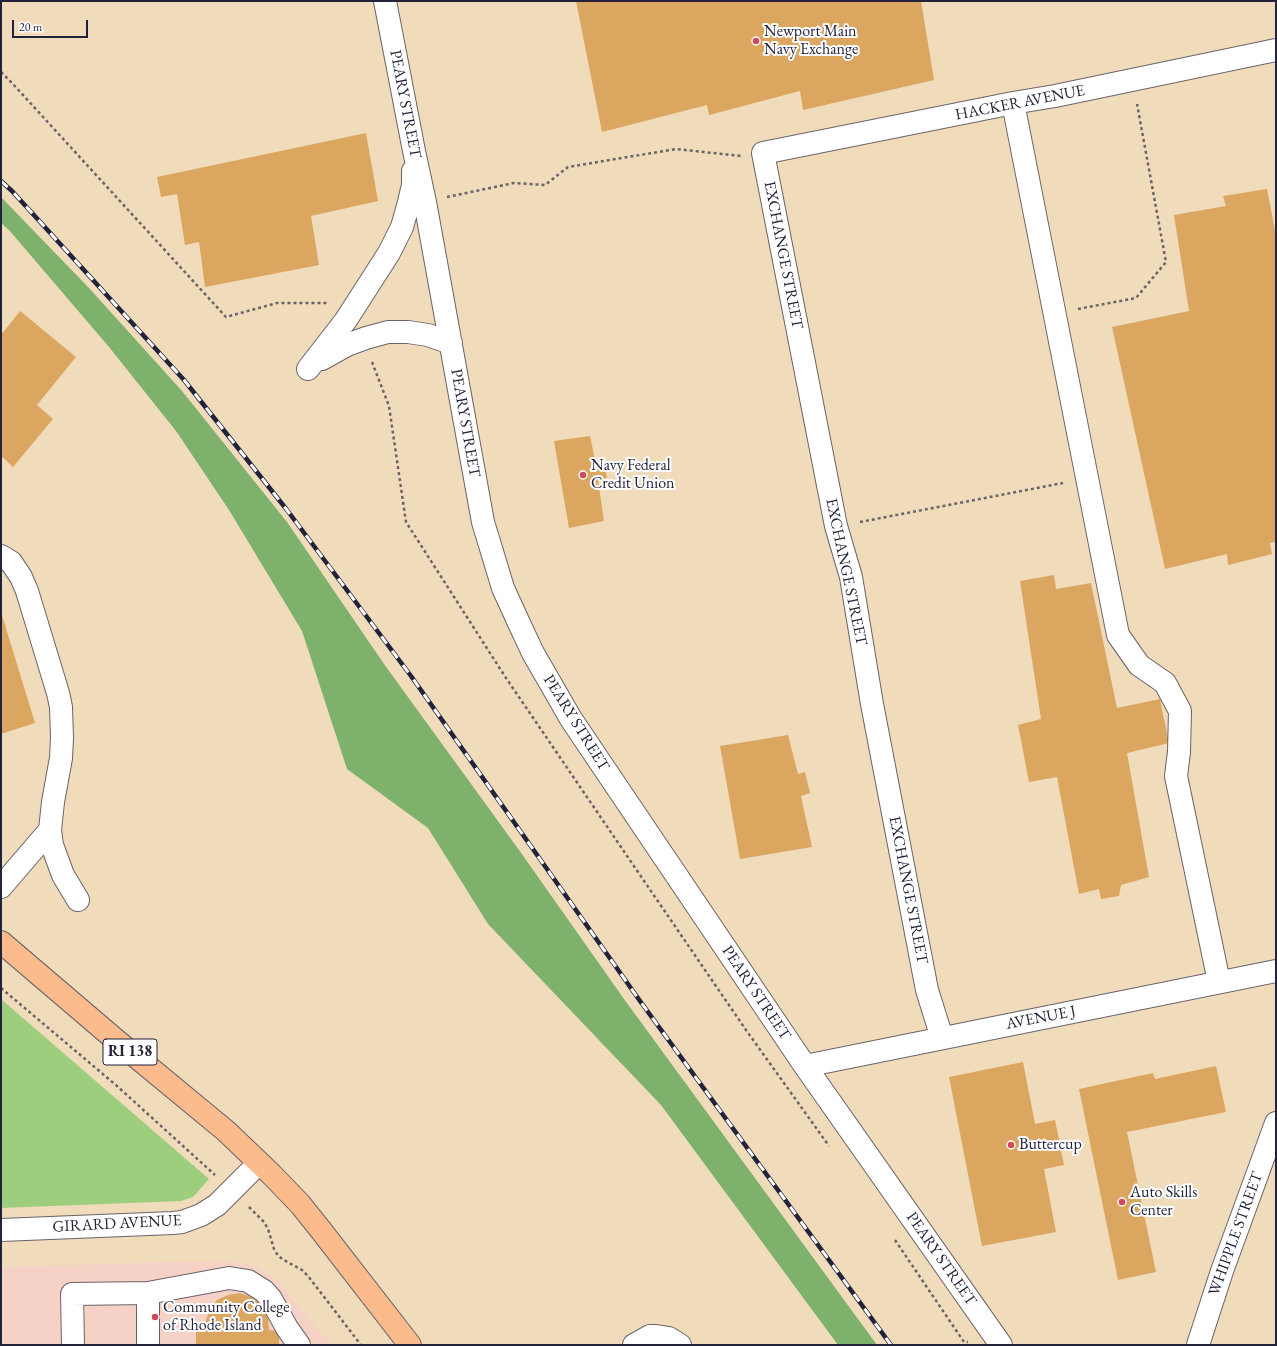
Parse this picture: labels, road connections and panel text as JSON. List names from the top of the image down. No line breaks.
{"streets":{"highway":["RI 138"],"street":["HACKER AVENUE","PEARY STREET","EXCHANGE STREET","AVENUE J","GIRARD AVENUE","WHIPPLE STREET"]},"crossings":[["HACKER AVENUE","EXCHANGE STREET"],["PEARY STREET","AVENUE J"],["EXCHANGE STREET","AVENUE J"],["RI 138","GIRARD AVENUE"]],"places":["Newport Main Navy Exchange","Navy Federal Credit Union","Buttercup","Auto Skills Center","Community College of Rhode Island"],"scale_bar":"20 m"}
